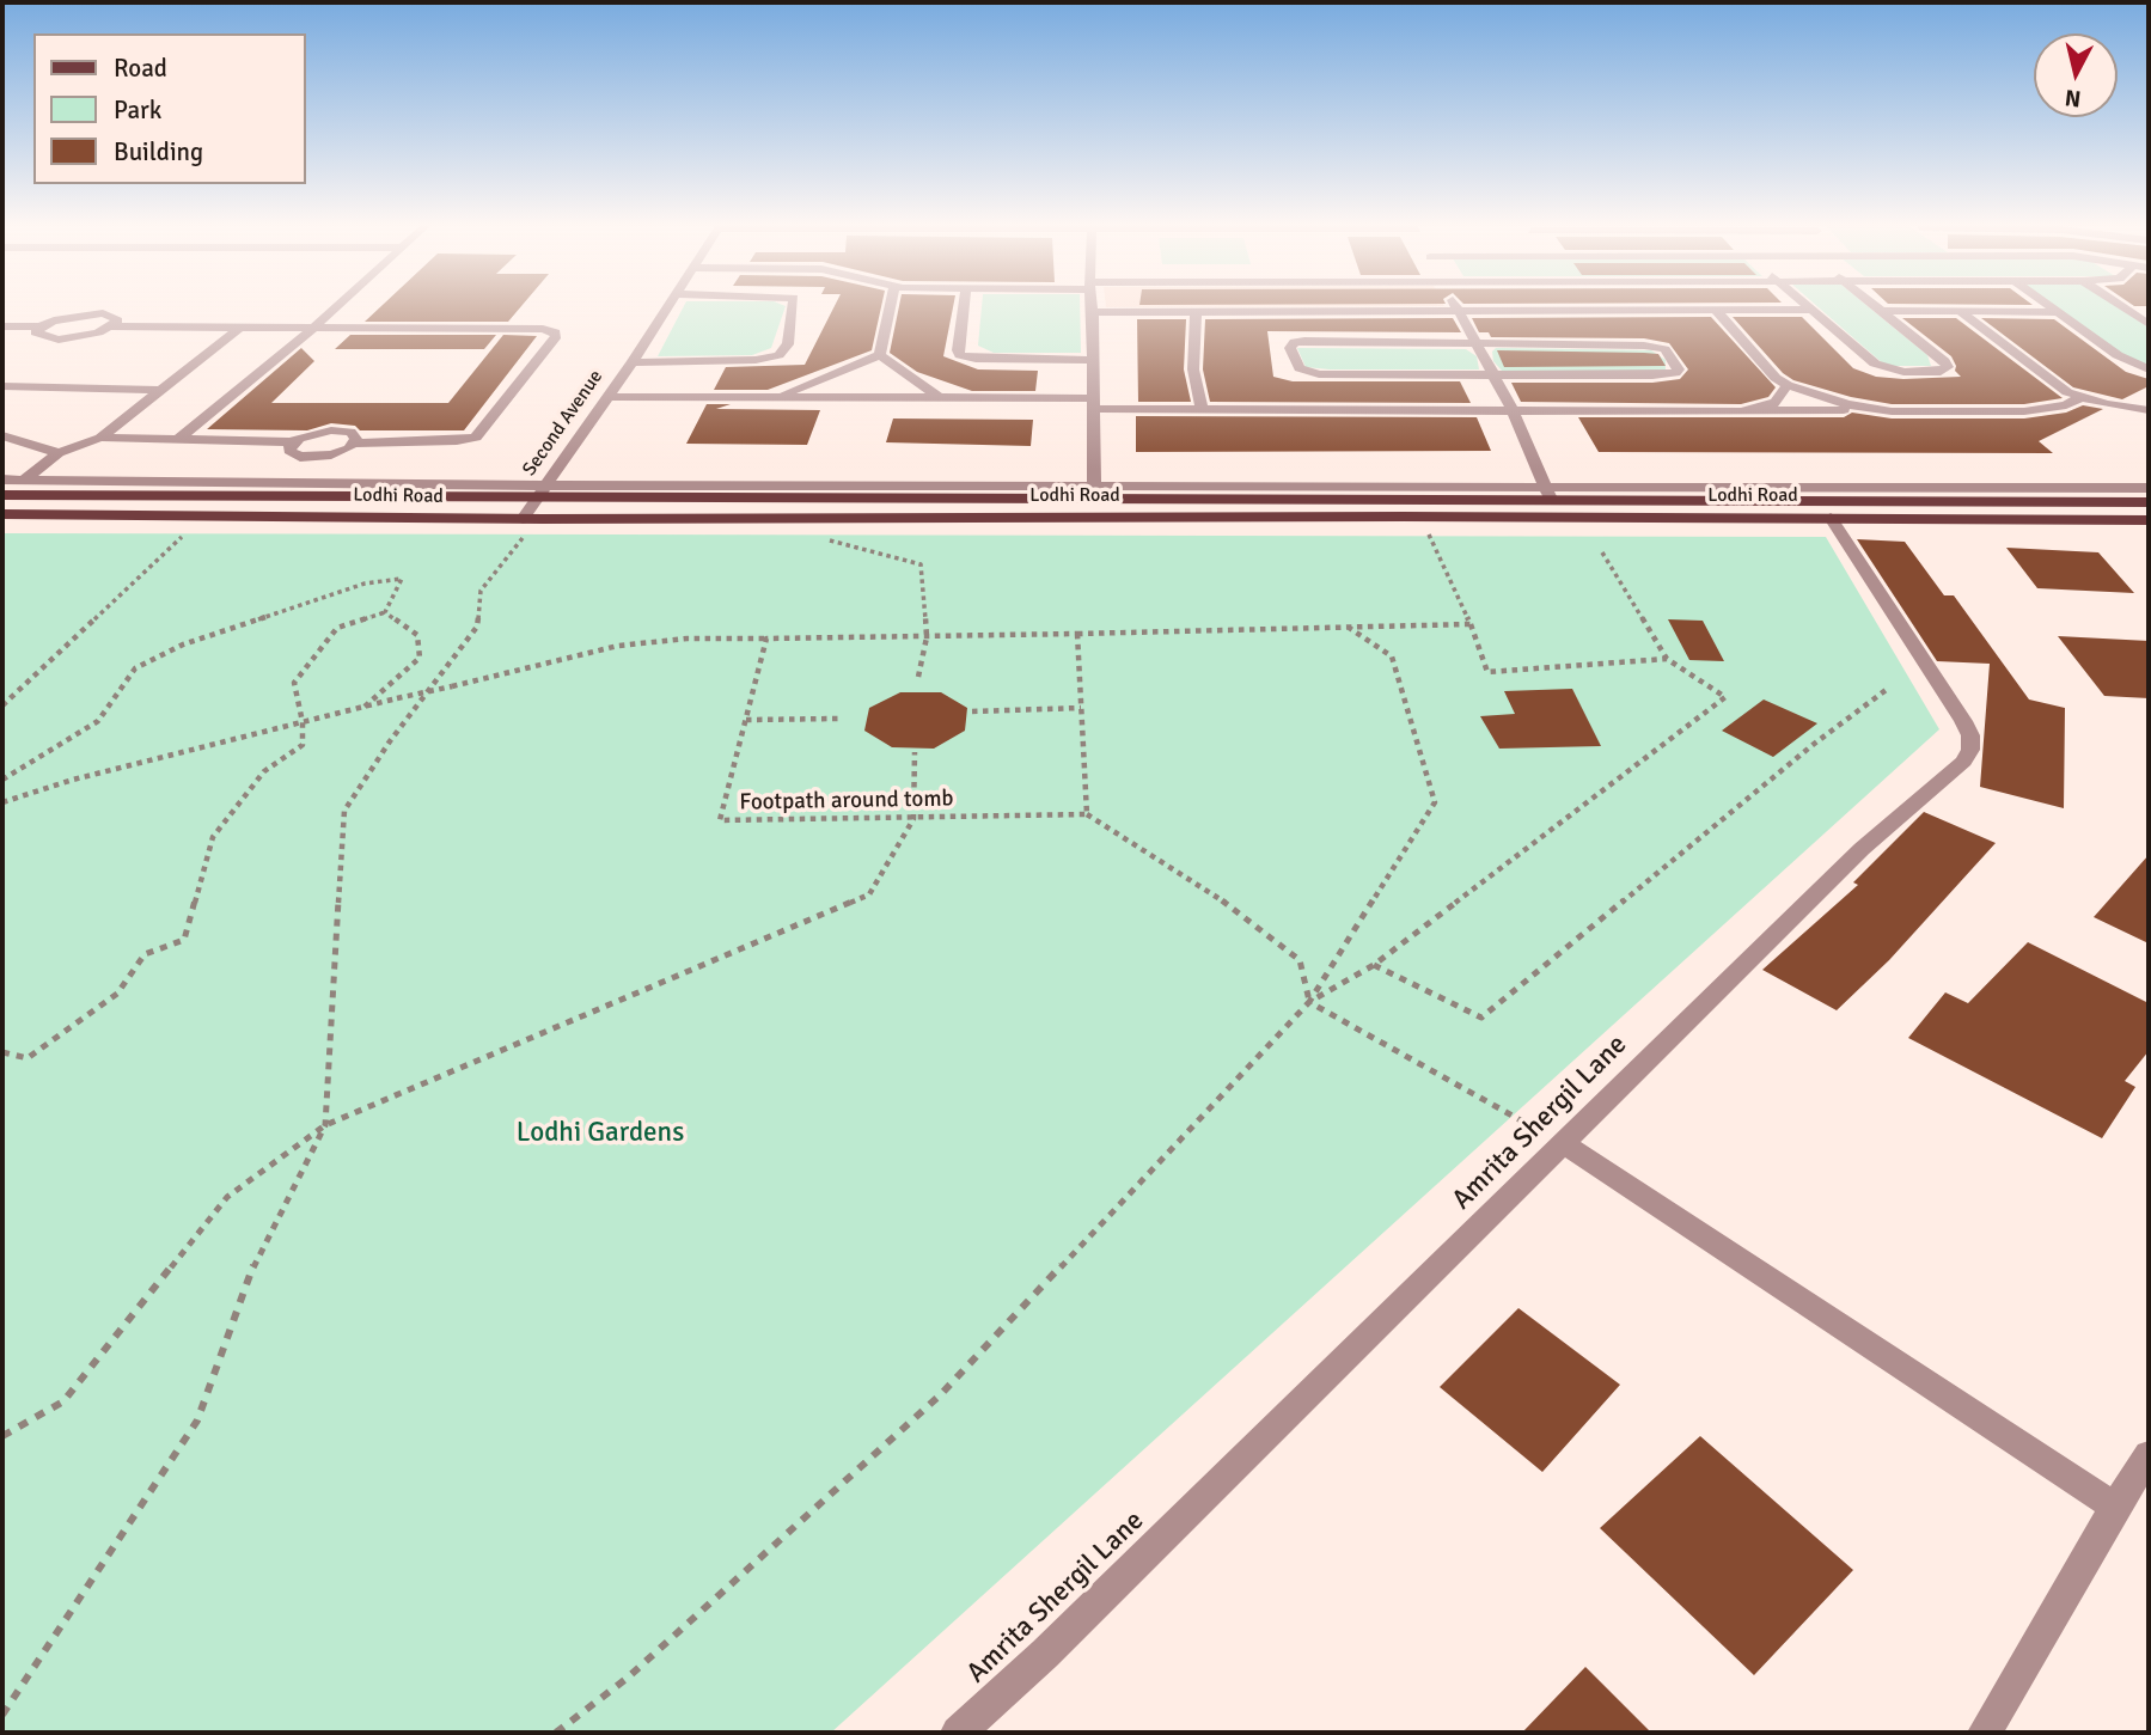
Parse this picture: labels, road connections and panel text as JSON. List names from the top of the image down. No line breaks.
{"streets":{"main road":["Lodhi Road"],"street":["Second Avenue","Amrita Shergil Lane"],"path":["Footpath around tomb"]},"crossings":[["Second Avenue","Lodhi Road"],["Lodhi Road","Amrita Shergil Lane"]],"parks":["Lodhi Gardens"],"legend":["Road","Park","Building"],"north":"bottom"}
